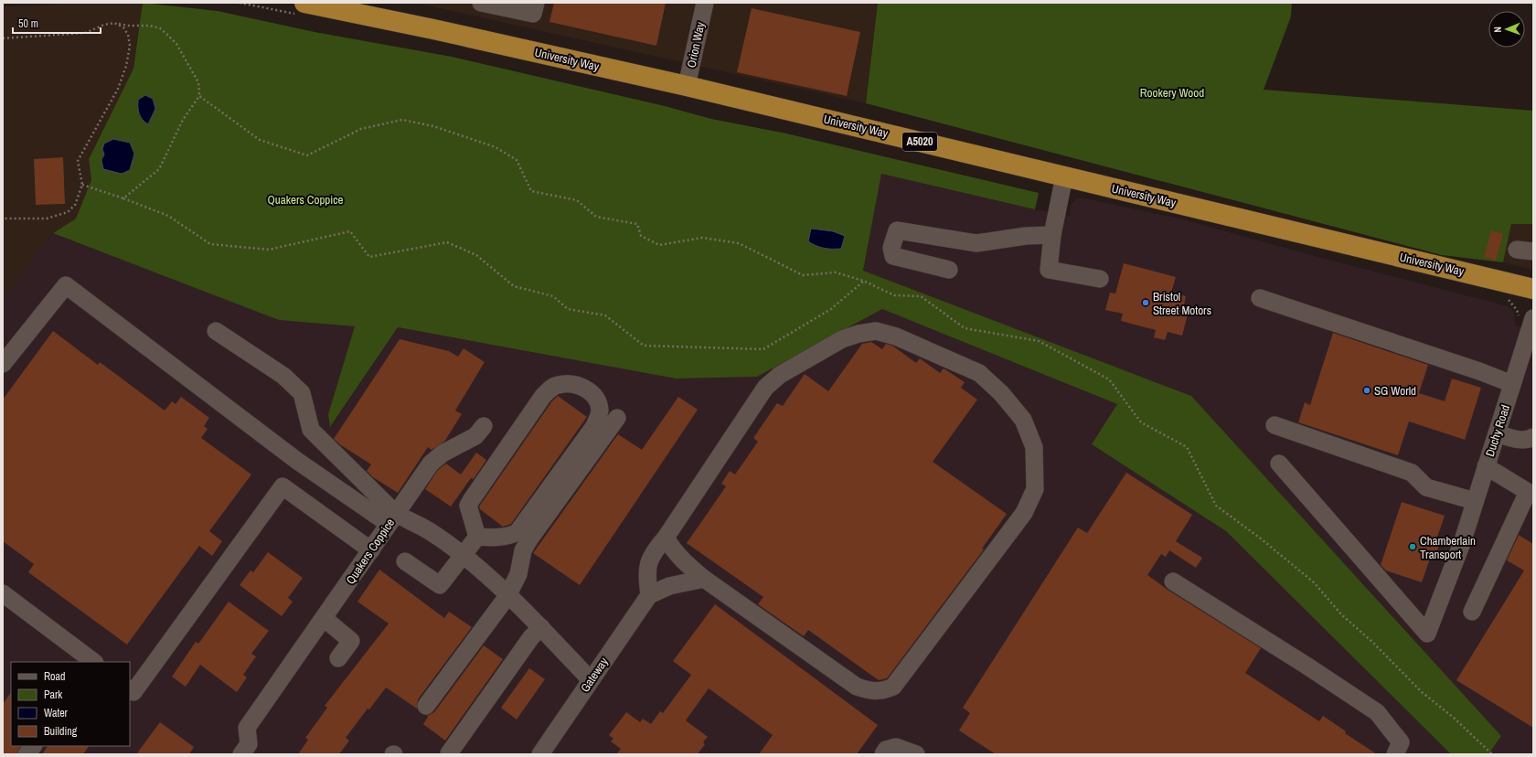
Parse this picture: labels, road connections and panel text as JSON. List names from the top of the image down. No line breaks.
{"streets":{"highway":["University Way","A5020"],"street":["Orion Way","Duchy Road","Quakers Coppice","Gateway"]},"crossings":[["Orion Way","University Way"],["Quakers Coppice","Gateway"]],"parks":["Rookery Wood","Quakers Coppice"],"places":["Bristol Street Motors","SG World","Chamberlain Transport"],"legend":["Road","Park","Water","Building"],"scale_bar":"50 m","north":"left"}
